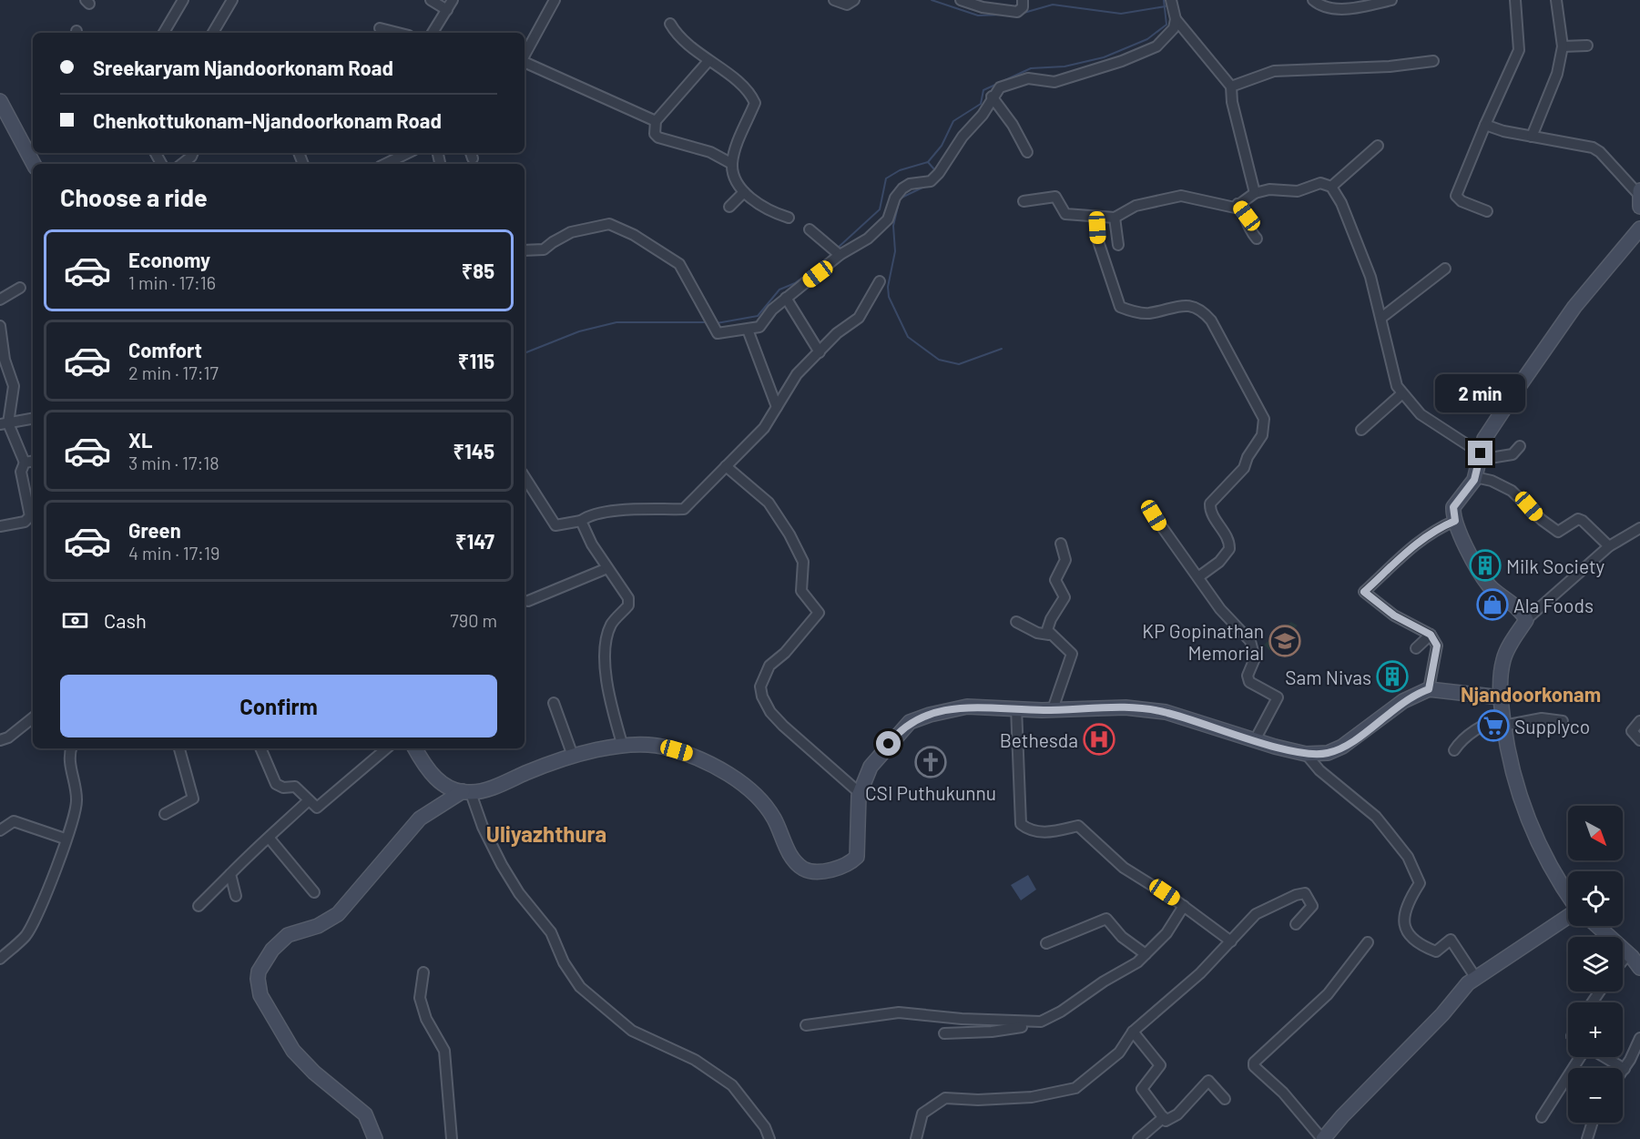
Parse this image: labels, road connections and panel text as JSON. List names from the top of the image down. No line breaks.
{"districts":["Njandoorkonam","Uliyazhthura"],"places":{"building":["Milk Society","Sam Nivas"],"shop":["Ala Foods"],"school or university":["KP Gopinathan Memorial"],"supermarket":["Supplyco"],"hospital":["Bethesda"],"church":["CSI Puthukunnu"]},"north":"bottom right","page":{"banner":["Sreekaryam Njandoorkonam Road","Chenkottukonam-Njandoorkonam Road"],"heading":"Choose a ride","list":[{"name":"Economy","note":"1 min · 17:16","value":"₹85"},{"name":"Comfort","note":"2 min · 17:17","value":"₹115"},{"name":"XL","note":"3 min · 17:18","value":"₹145"},{"name":"Green","note":"4 min · 17:19","value":"₹147"}],"bubble":"2 min","pay":["Cash","790 m"],"buttons":"Confirm","map_buttons":["+","−"]}}
